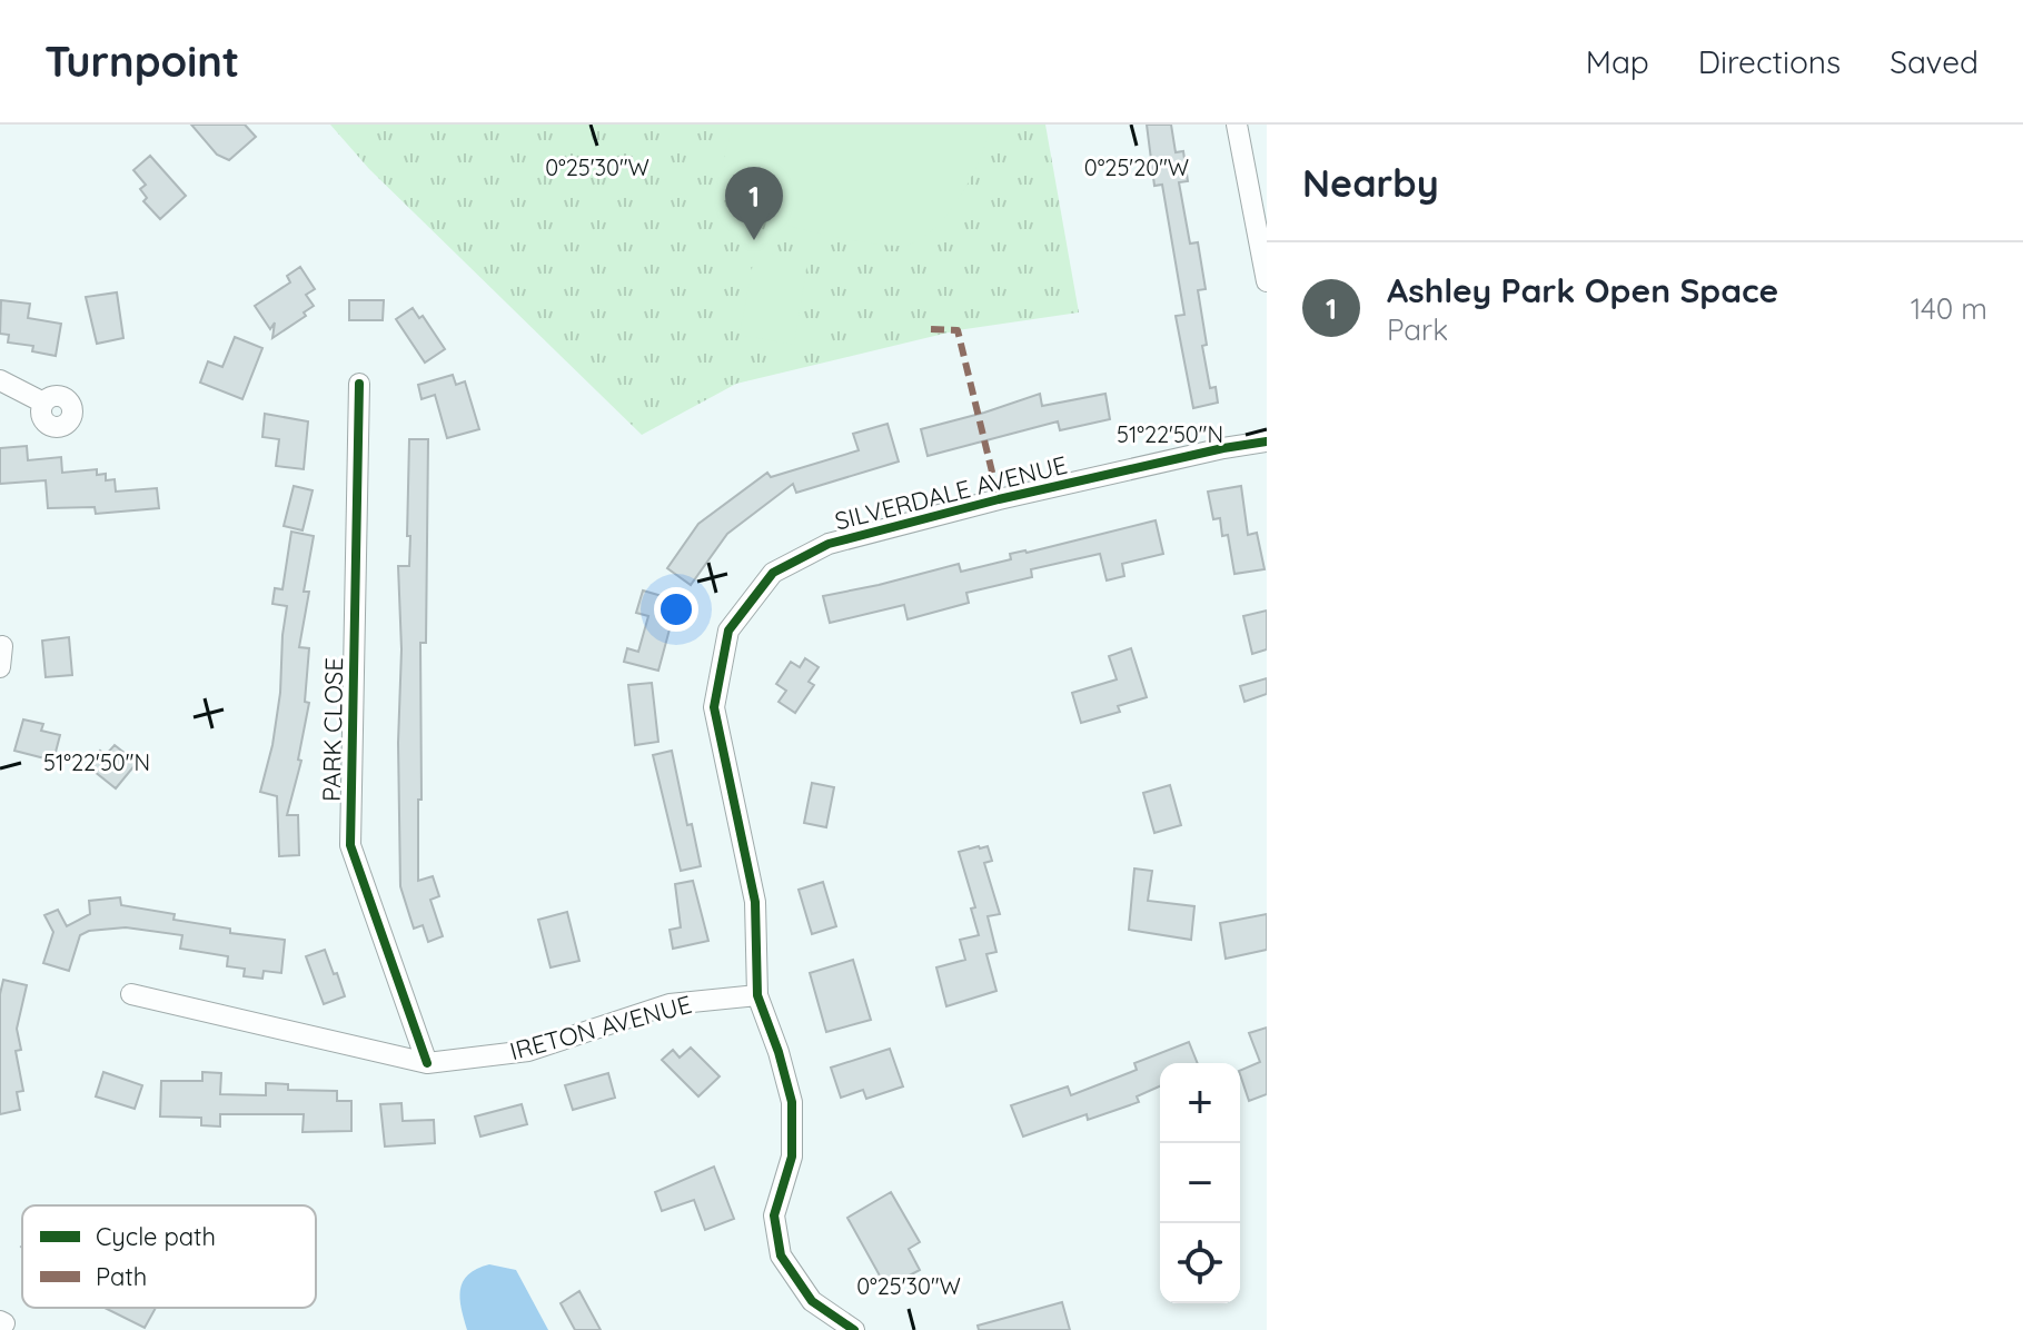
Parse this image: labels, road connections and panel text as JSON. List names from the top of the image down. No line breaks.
{"streets":{"street":["SILVERDALE AVENUE","PARK CLOSE","IRETON AVENUE"]},"crossings":[["SILVERDALE AVENUE","IRETON AVENUE"],["PARK CLOSE","IRETON AVENUE"]],"legend":["Cycle path","Path"],"page":{"header":"Turnpoint","nav":["Map","Directions","Saved"],"heading":"Nearby","pins":"1","list":[{"mark":"1","name":"Ashley Park Open Space","note":"Park","value":"140 m"}],"map_buttons":["+","−"]},"coordinates":["0°25'30\"W","0°25'20\"W","51°22'50\"N"]}
